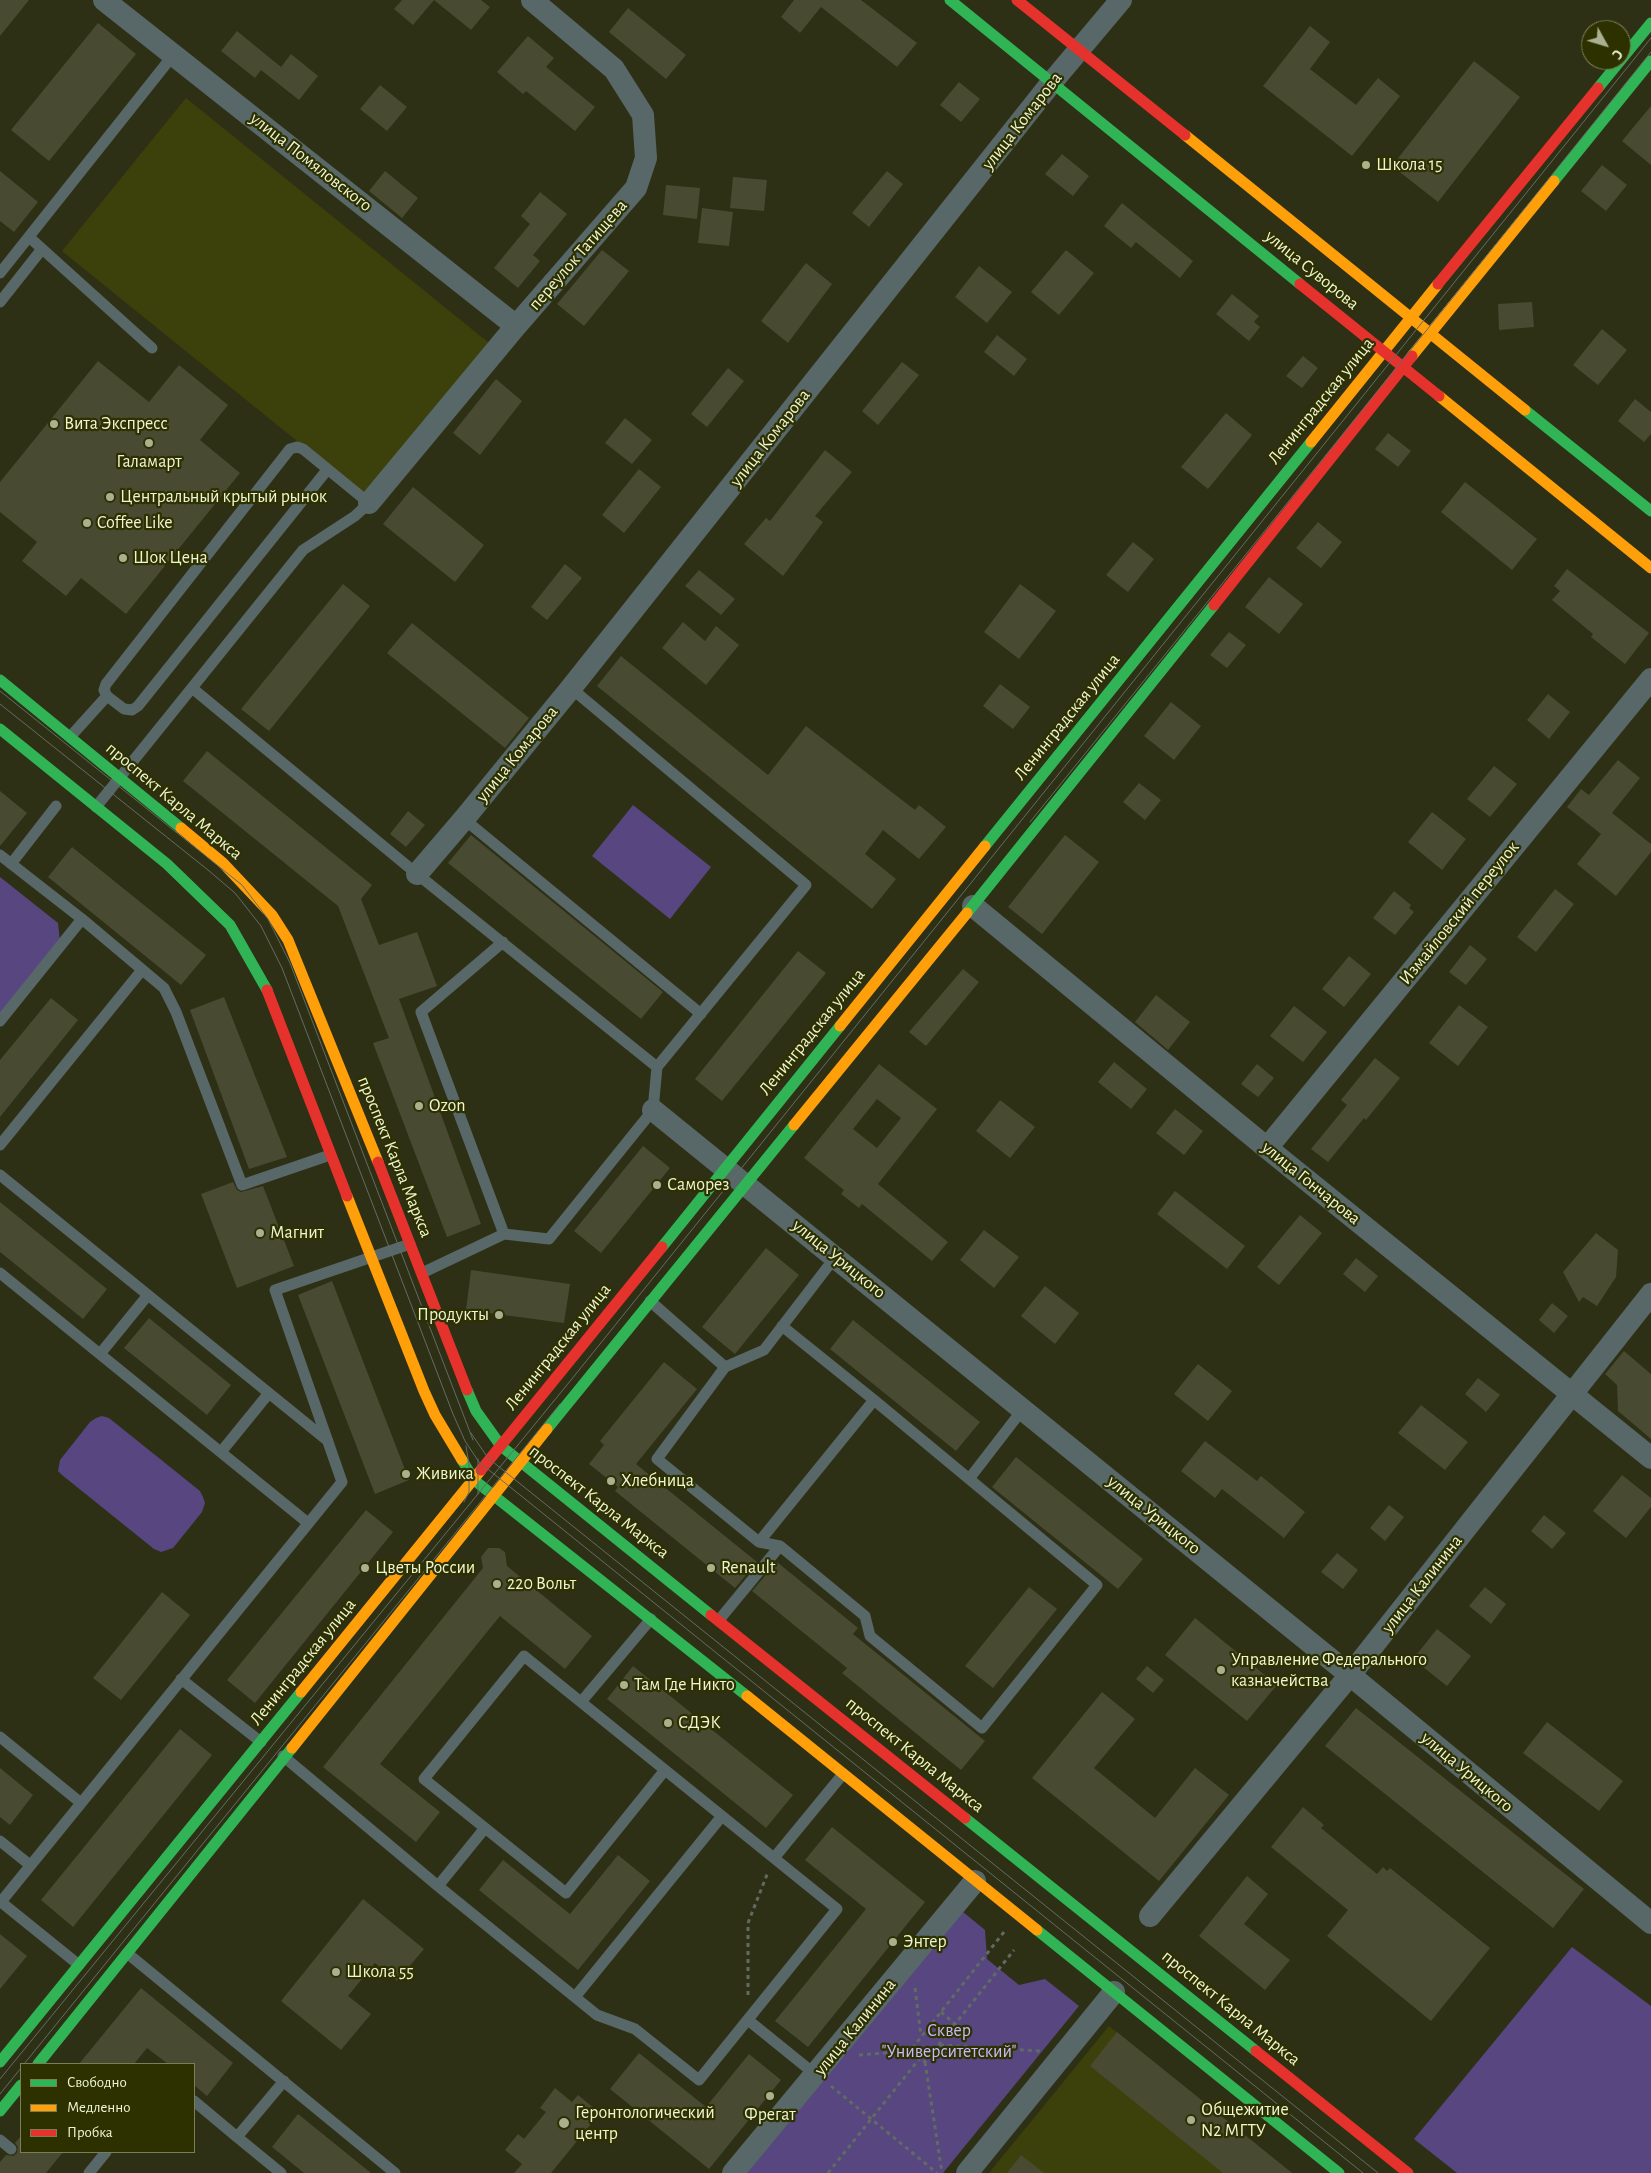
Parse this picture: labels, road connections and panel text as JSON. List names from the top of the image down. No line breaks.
{"streets":{"main road":["улица Суворова","Ленинградская улица","проспект Карла Маркса"],"street":["улица Комарова","улица Помяловского","переулок Татищева","Измайловский переулок","улица Гончарова","улица Урицкого","улица Калинина"]},"crossings":[["улица Комарова","улица Суворова"],["улица Помяловского","переулок Татищева"],["улица Суворова","Ленинградская улица"],["Ленинградская улица","проспект Карла Маркса"],["Ленинградская улица","улица Урицкого"],["Измайловский переулок","улица Гончарова"],["улица Гончарова","улица Калинина"],["улица Урицкого","улица Калинина"]],"parks":["Сквер \"Университетский\""],"places":["Школа 15","Вита Экспресс","Галамарт","Центральный крытый рынок","Coffee Like","Шок Цена","Ozon","Саморез","Магнит","Продукты","Живика","Хлебница","Цветы России","Renault","220 Вольт","Управление Федерального казначейства","Там Где Никто","СДЭК","Энтер","Школа 55","Фрегат","Общежитие N2 МГТУ","Геронтологический центр"],"legend":["Свободно","Медленно","Пробка"],"north":"bottom right"}
